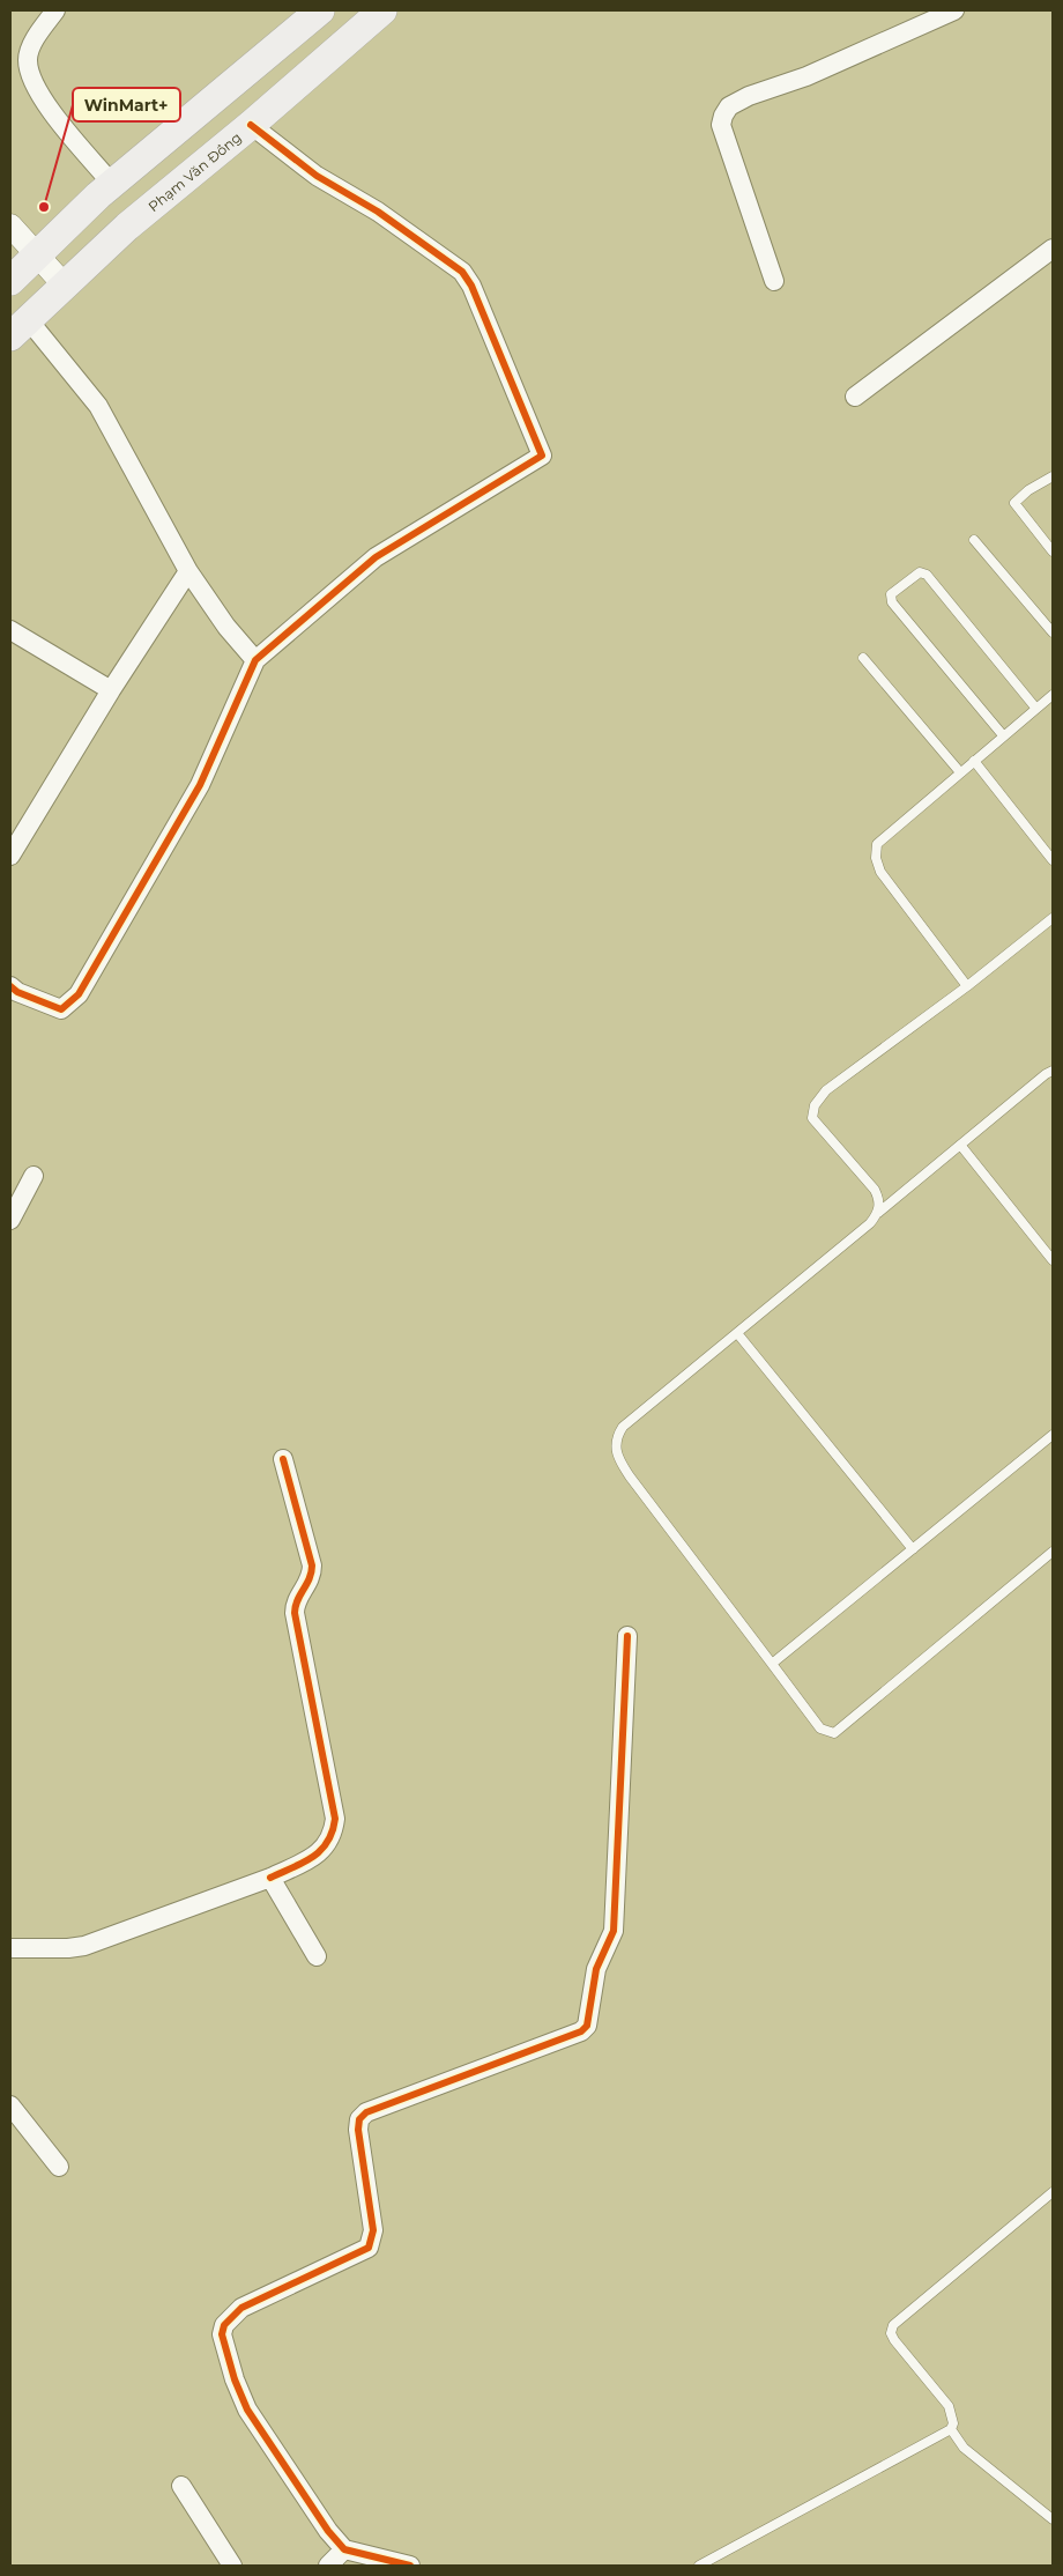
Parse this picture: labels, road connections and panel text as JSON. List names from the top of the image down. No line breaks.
{"streets":{"main road":["Phạm Văn Đồng"]},"places":["WinMart+"]}
